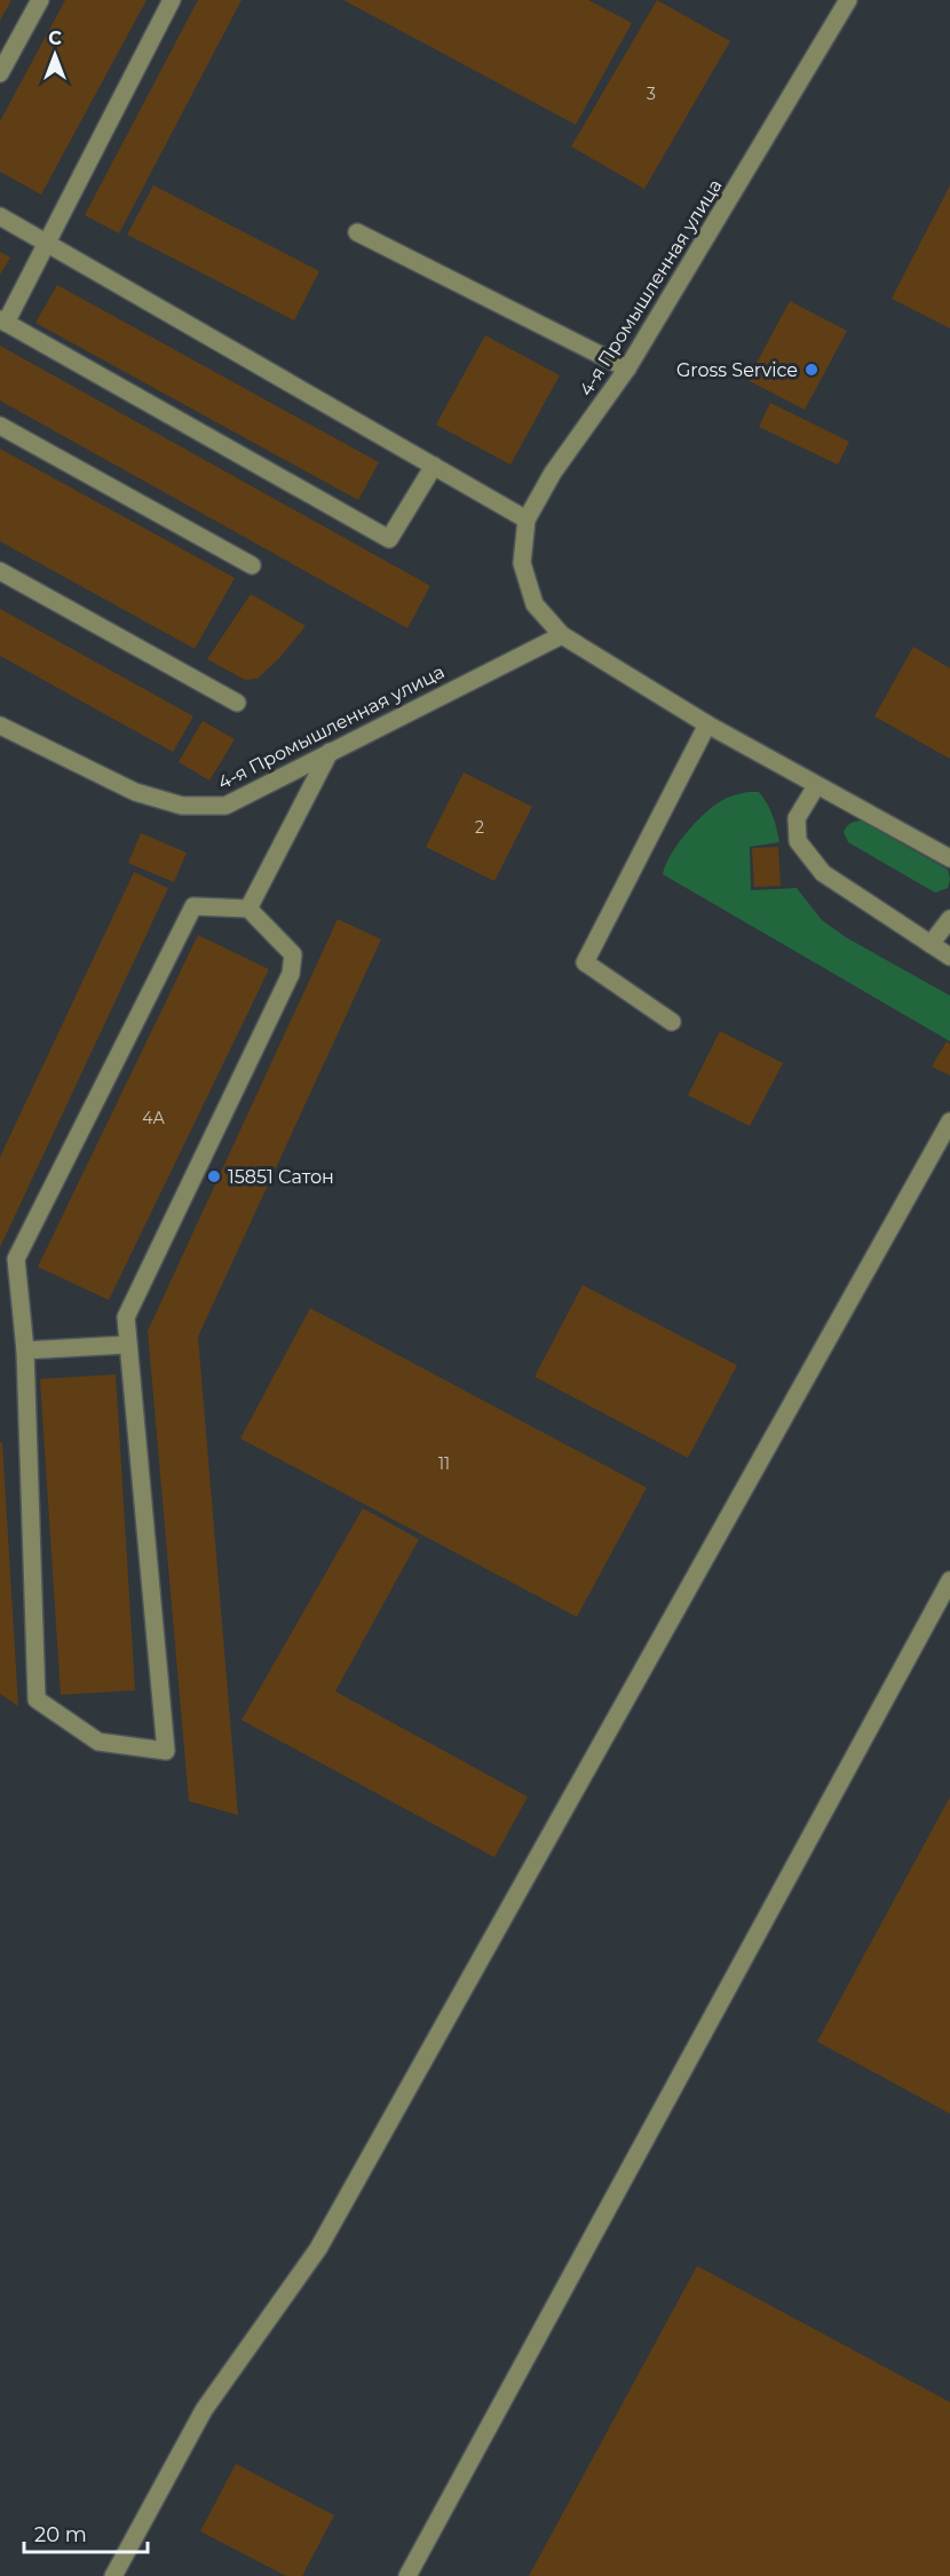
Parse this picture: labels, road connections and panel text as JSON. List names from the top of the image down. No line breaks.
{"streets":{"street":["4-я Промышленная улица"]},"places":["Gross Service","15851 Сатон"],"house_numbers":["3","2","4А","11"],"scale_bar":"20 m","north":"top"}
